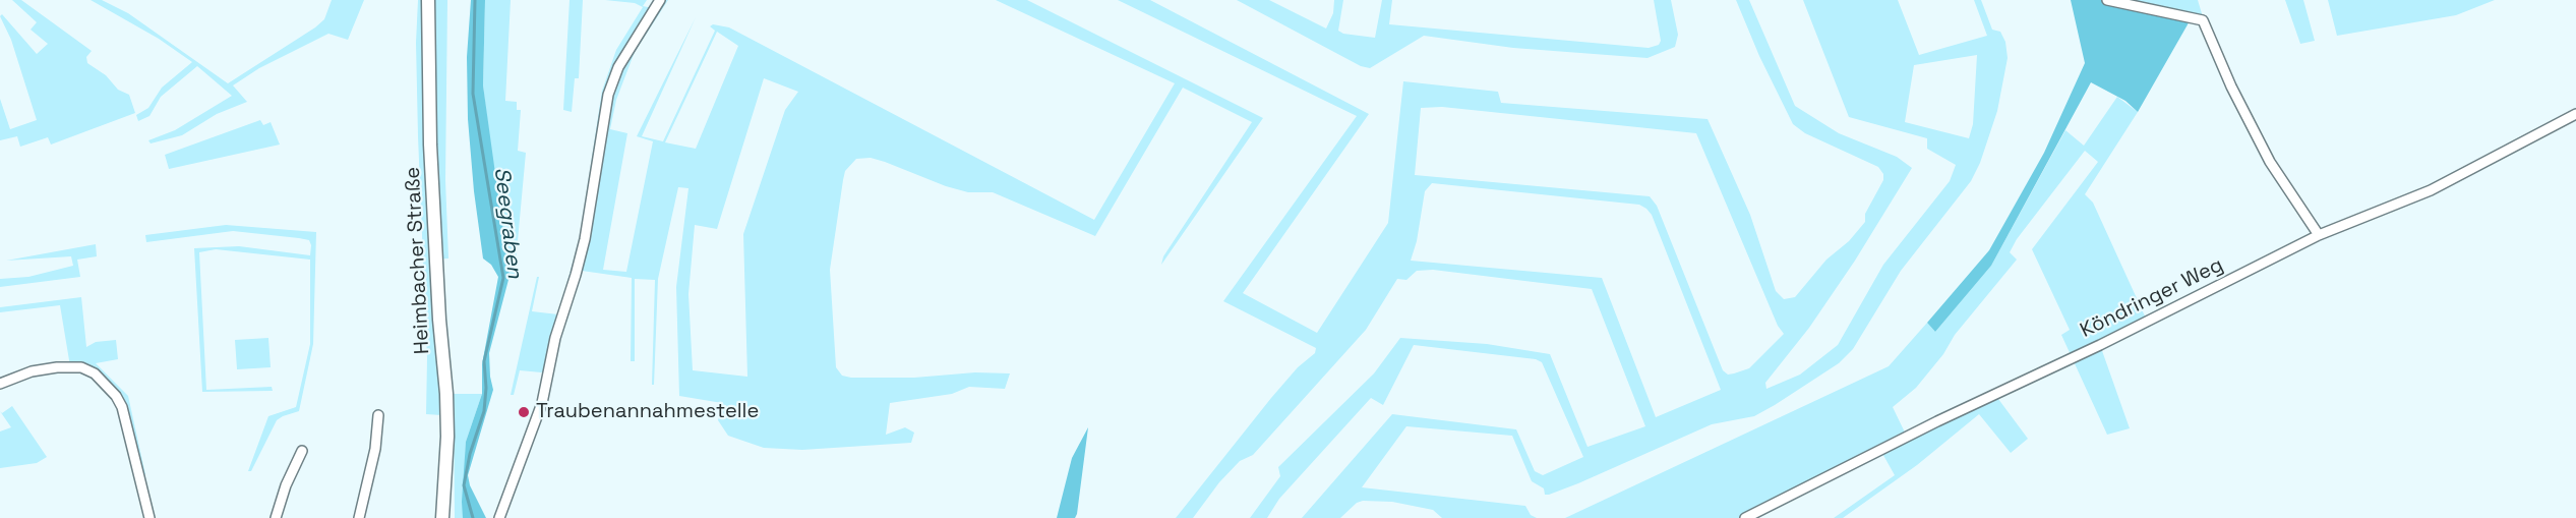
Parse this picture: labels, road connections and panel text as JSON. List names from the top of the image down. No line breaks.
{"streets":{"street":["Heimbacher Straße","Köndringer Weg"]},"water":["Seegraben"],"places":["Traubenannahmestelle"]}
